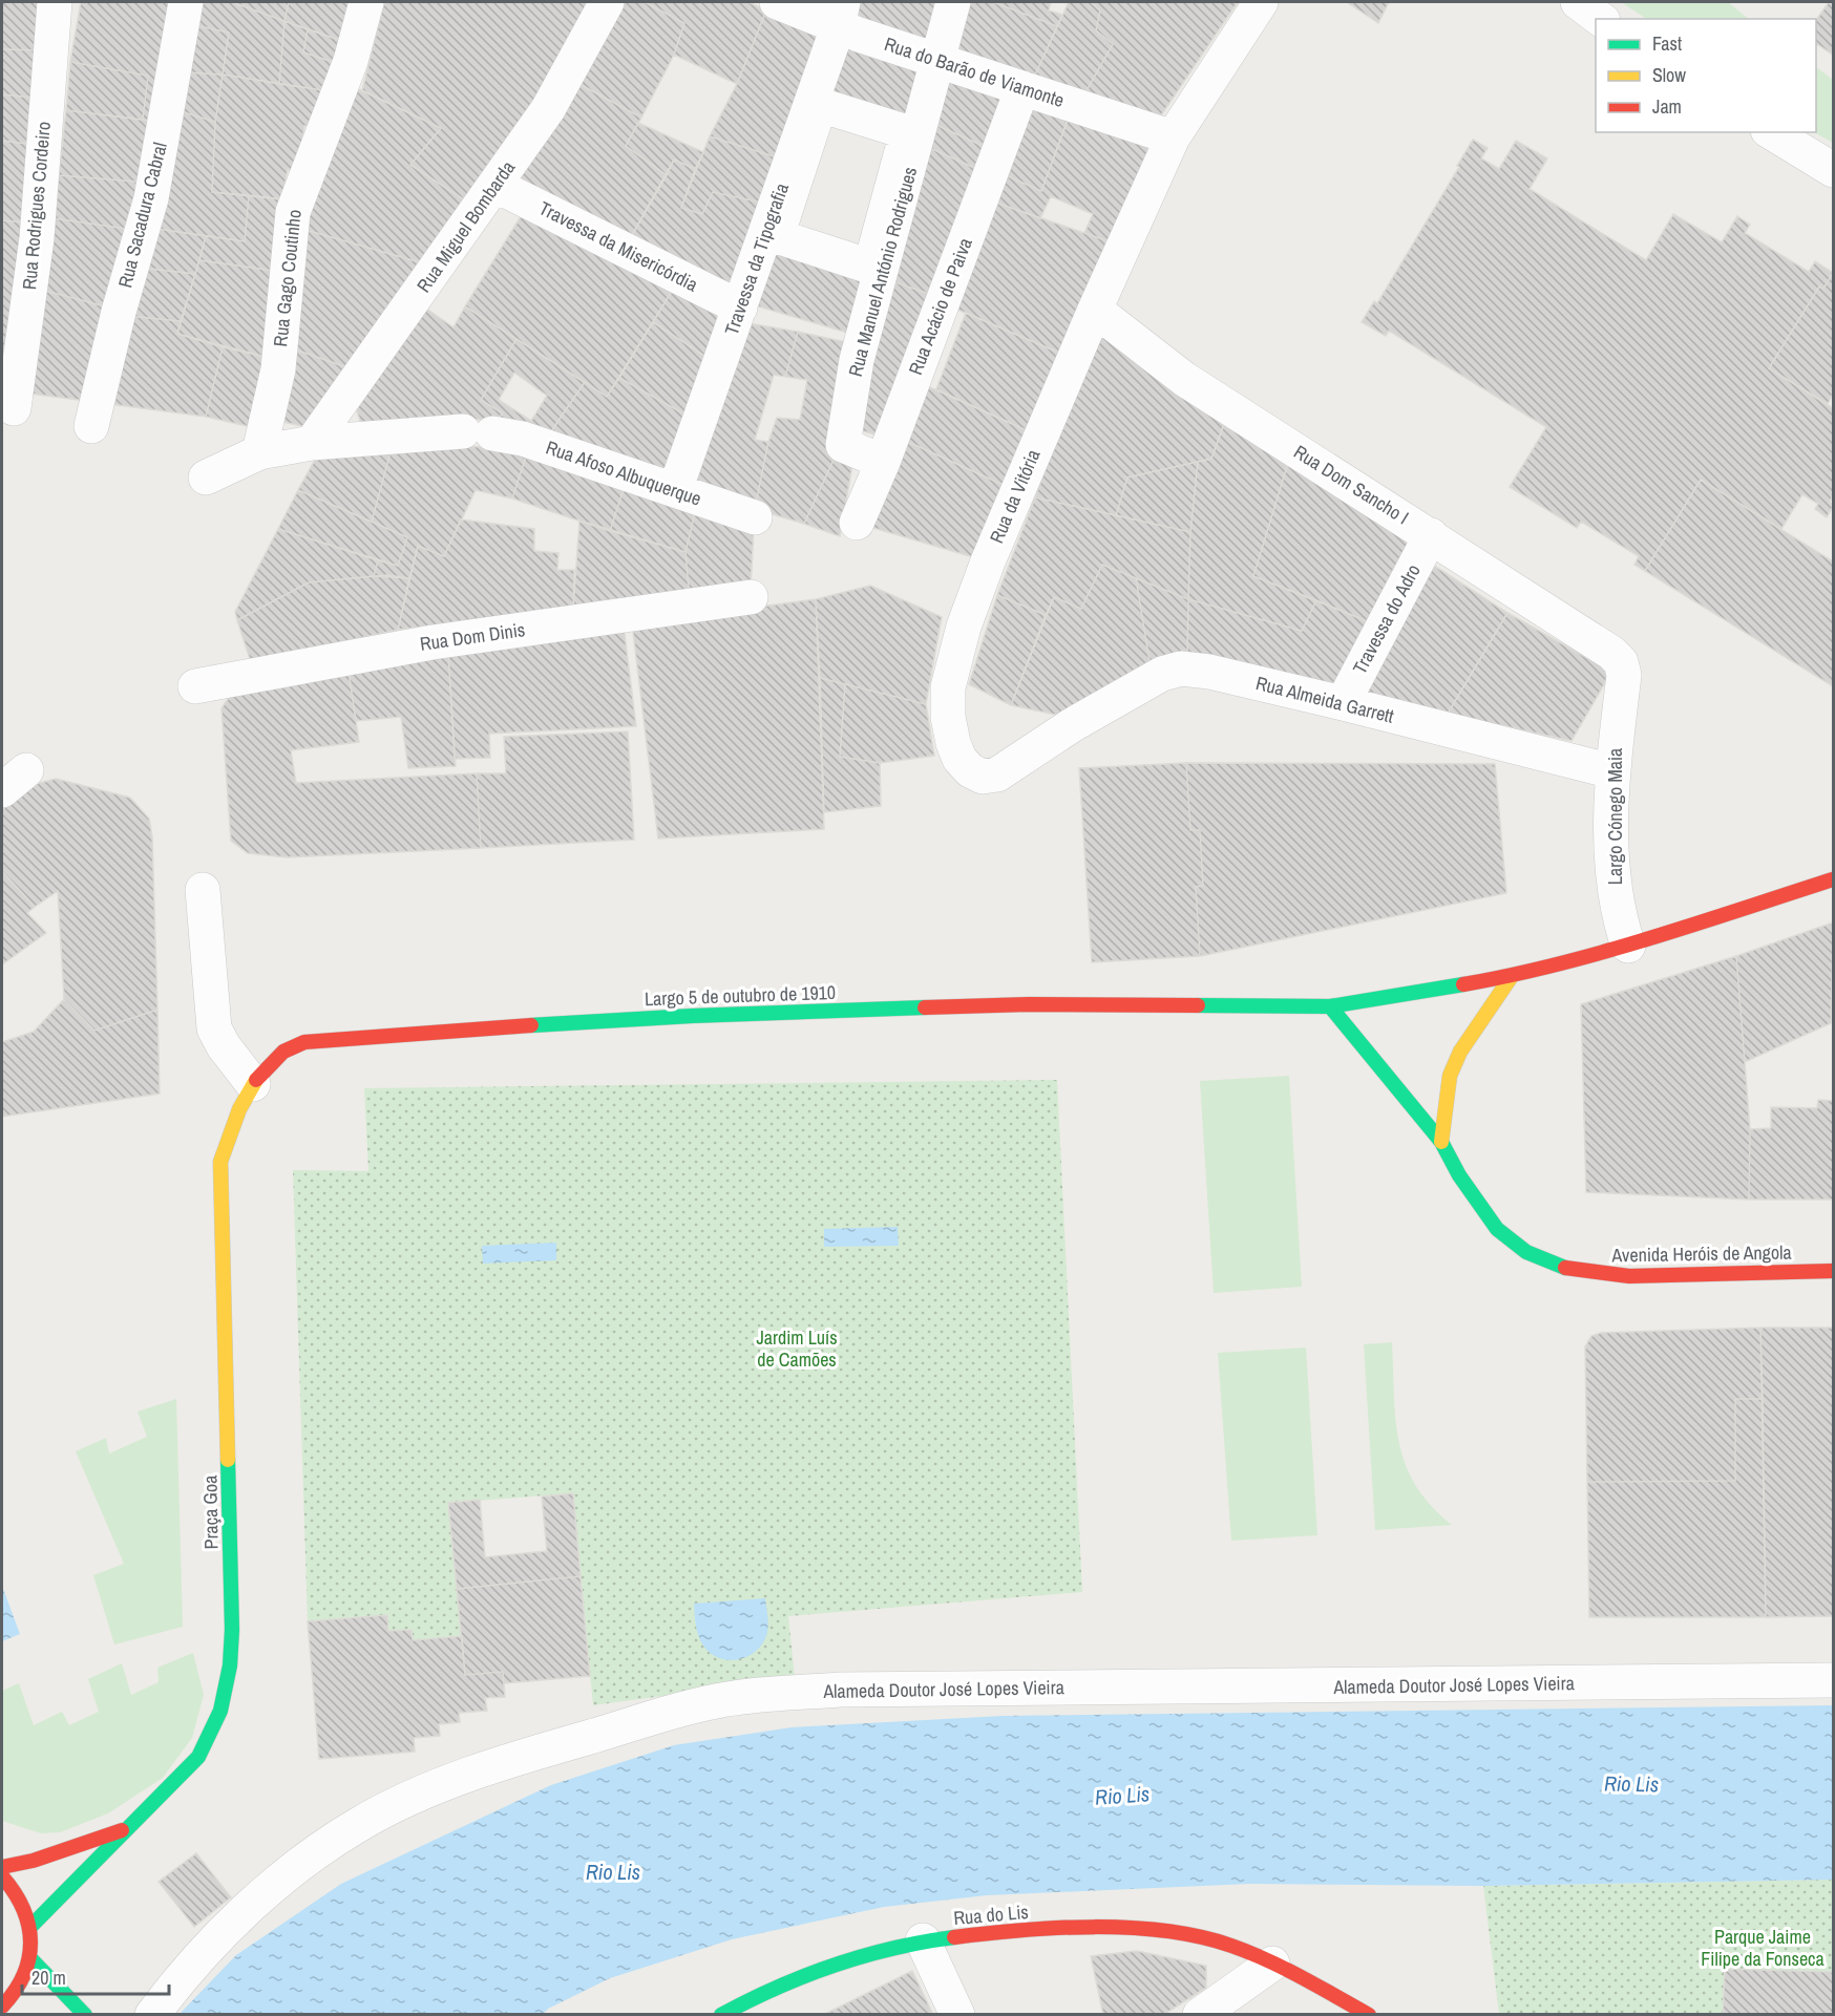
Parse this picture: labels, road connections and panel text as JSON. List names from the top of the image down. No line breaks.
{"streets":{"main road":["Largo 5 de outubro de 1910","Avenida Heróis de Angola","Praça Goa","Rua do Lis"],"street":["Rua do Barão de Viamonte","Rua Rodrigues Cordeiro","Rua Sacadura Cabral","Rua Miguel Bombarda","Travessa da Misericórdia","Travessa da Tipografia","Rua Manuel António Rodrigues","Rua Gago Coutinho","Rua Acácio de Paiva","Rua Afoso Albuquerque","Rua Dom Sancho I","Rua da Vitória","Travessa do Adro","Rua Dom Dinis","Rua Almeida Garrett","Largo Cónego Maia","Alameda Doutor José Lopes Vieira"]},"crossings":[["Rua do Barão de Viamonte","Travessa da Tipografia"],["Rua do Barão de Viamonte","Rua Manuel António Rodrigues"],["Rua do Barão de Viamonte","Rua Acácio de Paiva"],["Rua do Barão de Viamonte","Rua da Vitória"],["Rua Miguel Bombarda","Travessa da Misericórdia"],["Rua Miguel Bombarda","Rua Afoso Albuquerque"],["Travessa da Misericórdia","Travessa da Tipografia"],["Travessa da Tipografia","Rua Afoso Albuquerque"],["Rua Manuel António Rodrigues","Rua Acácio de Paiva"],["Rua Gago Coutinho","Rua Afoso Albuquerque"],["Rua Dom Sancho I","Rua da Vitória"],["Rua Dom Sancho I","Travessa do Adro"],["Rua Dom Sancho I","Largo Cónego Maia"],["Rua da Vitória","Rua Almeida Garrett"],["Travessa do Adro","Rua Almeida Garrett"],["Rua Almeida Garrett","Largo Cónego Maia"],["Largo Cónego Maia","Largo 5 de outubro de 1910"],["Largo 5 de outubro de 1910","Praça Goa"]],"water":["Rio Lis"],"parks":["Jardim Luís de Camões","Parque Jaime Filipe da Fonseca"],"legend":["Fast","Slow","Jam"],"scale_bar":"20 m"}
